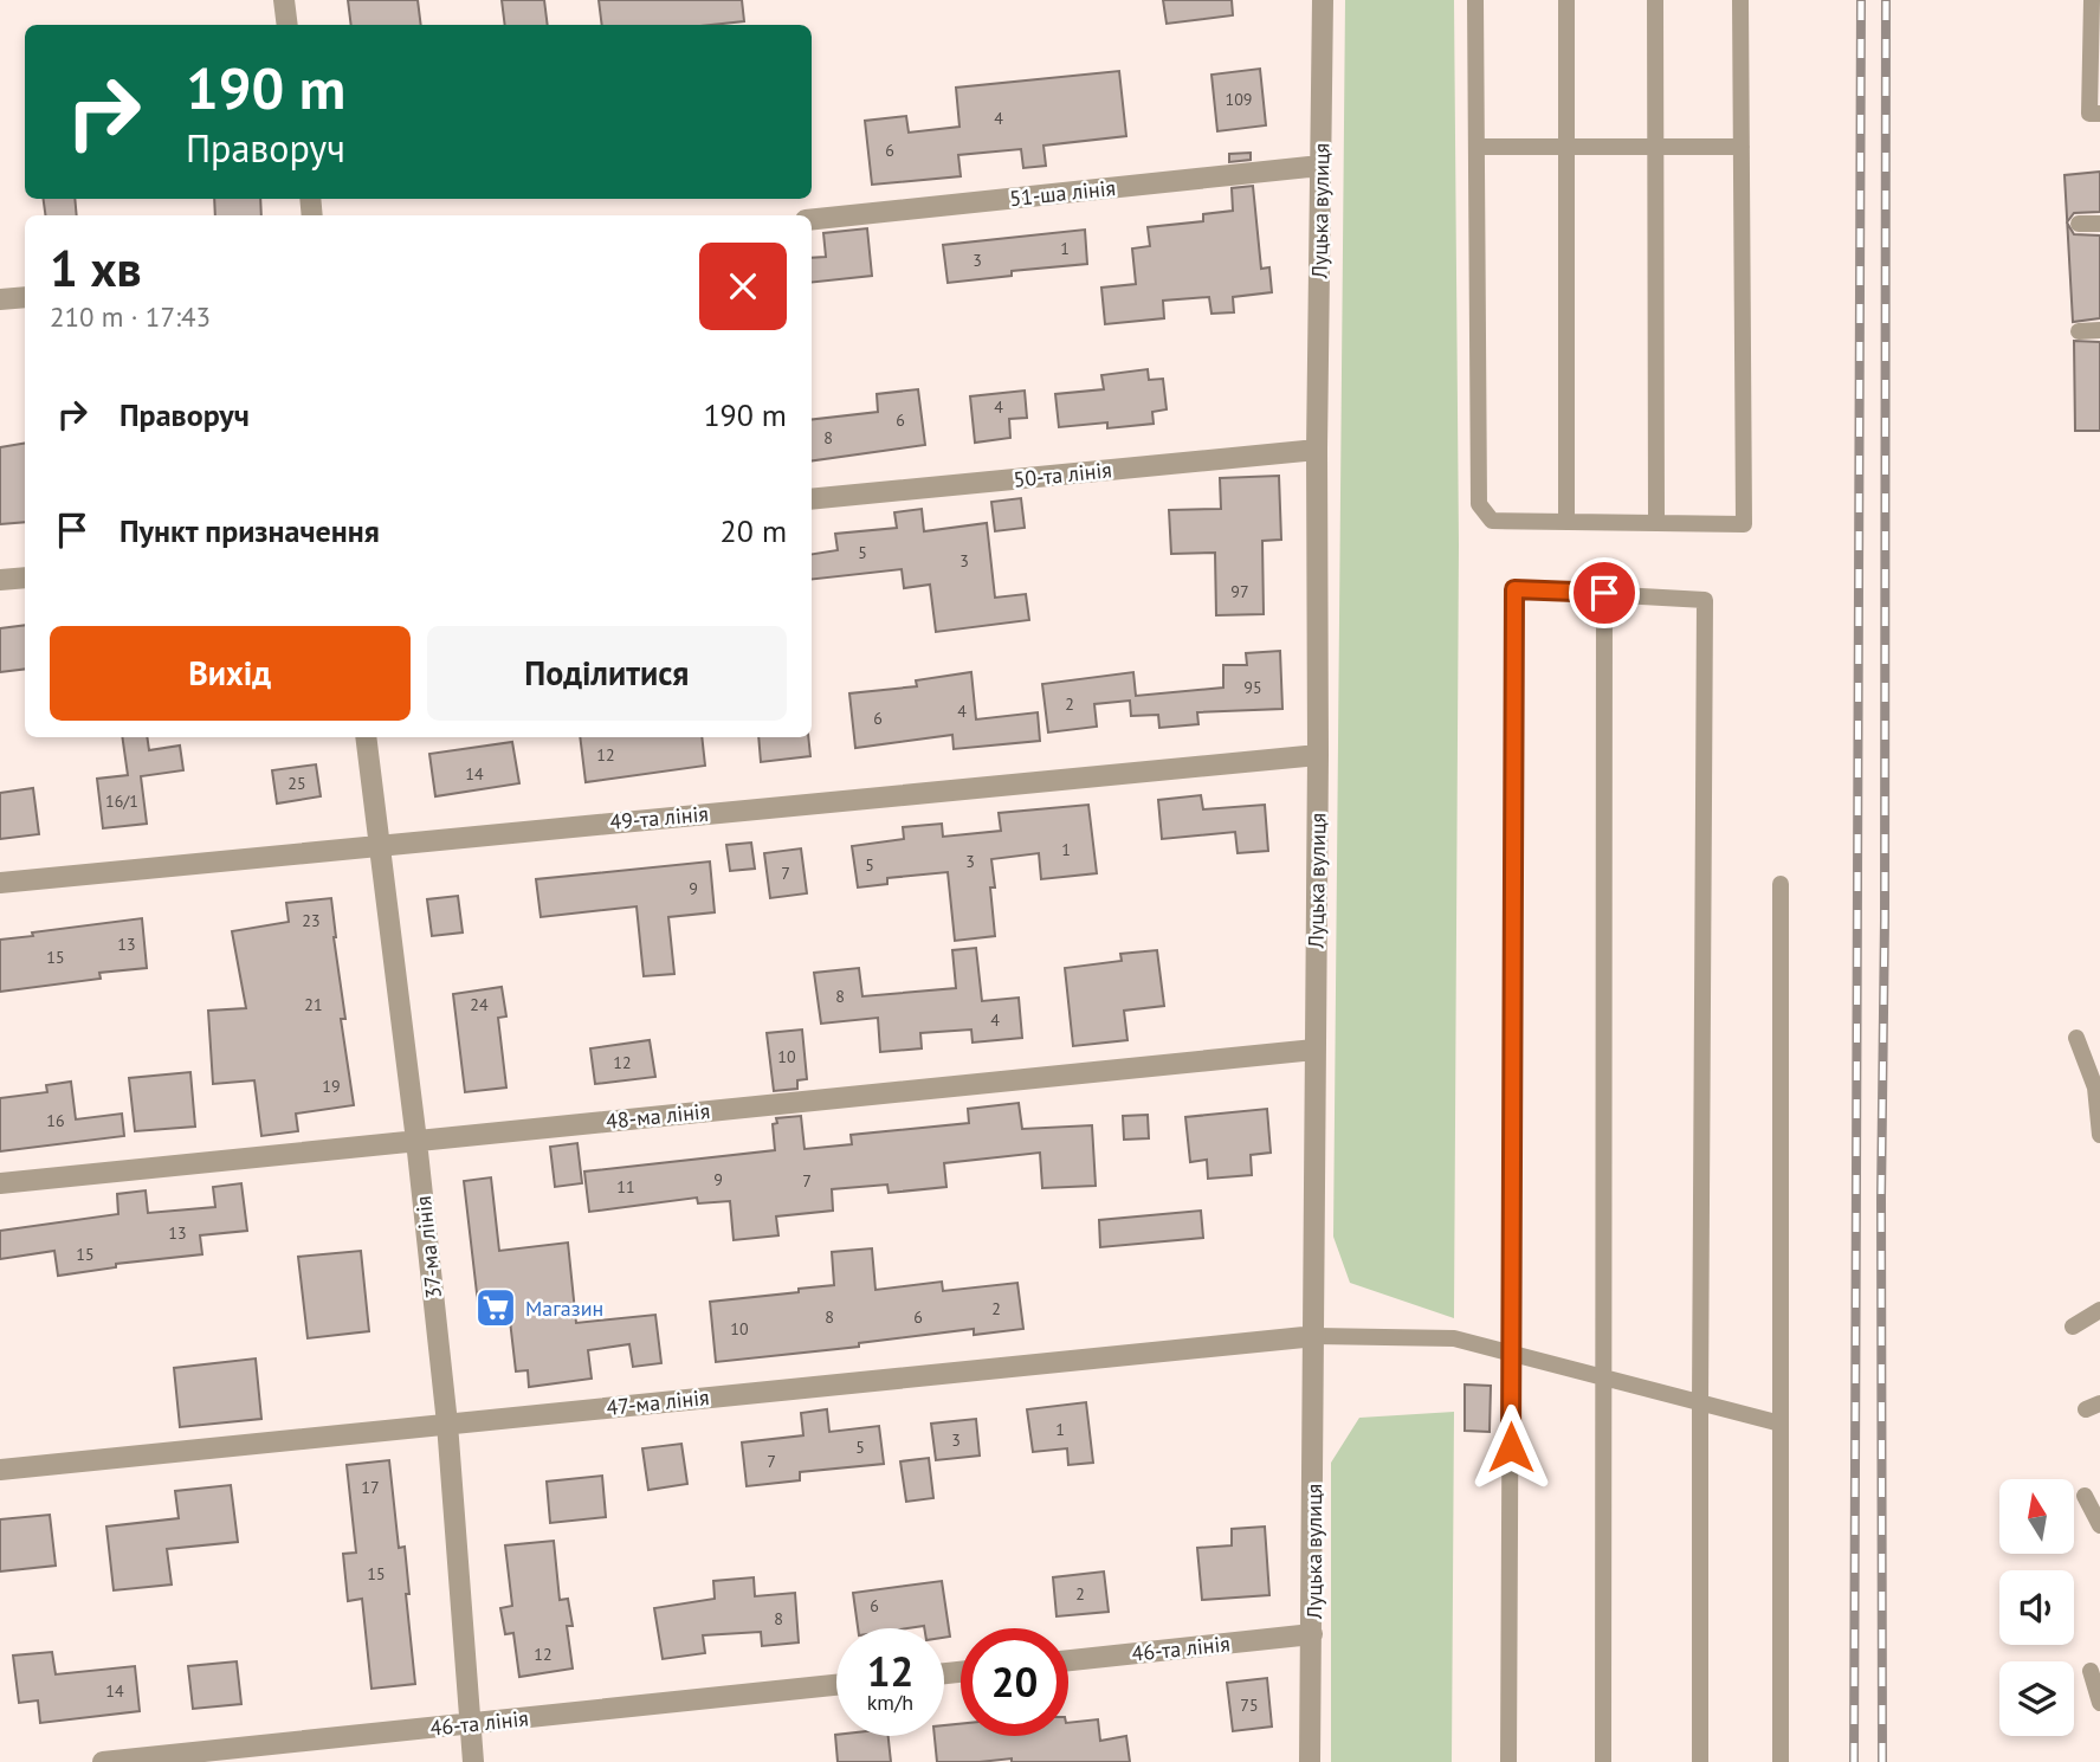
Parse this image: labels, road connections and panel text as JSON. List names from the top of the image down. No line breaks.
{"streets":{"street":["51-ша лінія","Луцька вулиця","50-та лінія","49-та лінія","48-ма лінія","37-ма лінія","47-ма лінія","46-та лінія"]},"crossings":[["51-ша лінія","Луцька вулиця"],["Луцька вулиця","50-та лінія"],["Луцька вулиця","49-та лінія"],["Луцька вулиця","48-ма лінія"],["Луцька вулиця","47-ма лінія"],["Луцька вулиця","46-та лінія"],["49-та лінія","37-ма лінія"],["48-ма лінія","37-ма лінія"],["37-ма лінія","47-ма лінія"],["37-ма лінія","46-та лінія"]],"places":{"supermarket":["Магазин"]},"house_numbers":["109","4","6","1","3","4","6","8","5","3","97","95","2","4","6","12","14","25","16/1","1","3","5","7","9","23","13","15","8","21","24","4","10","12","19","16","9","7","11","13","15","2","8","6","10","1","3","5","7","17","15","2","6","8","12","14","75"],"north":"top","page":{"turn":["190 m","Праворуч"],"heading":["1 хв","210 m · 17:43"],"list":[{"name":"Праворуч","value":"190 m"},{"name":"Пункт призначення","value":"20 m"}],"buttons":["Вихід","Поділитися"],"speed":"12 km/h","limit":"20"}}
